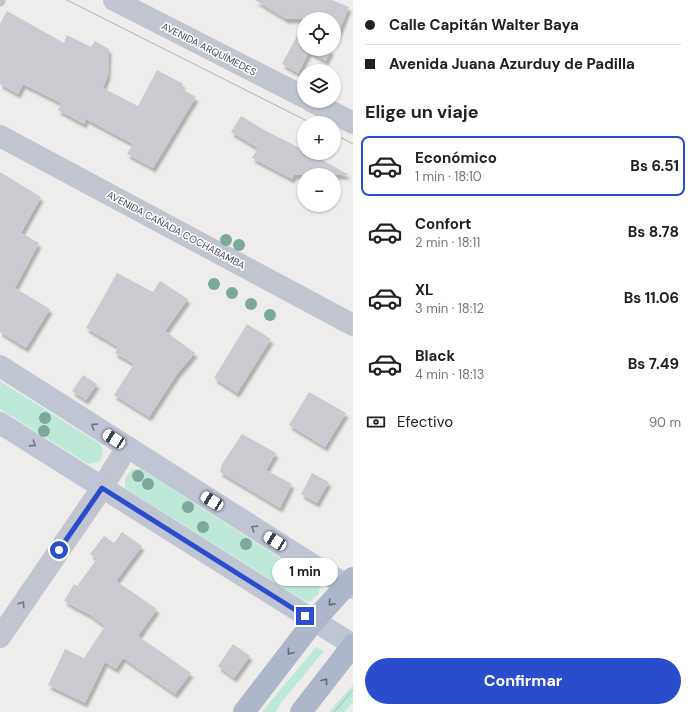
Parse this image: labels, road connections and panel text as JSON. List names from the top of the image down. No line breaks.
{"streets":{"street":["AVENIDA ARQUÍMEDES","AVENIDA CAÑADA COCHABAMBA"]},"page":{"banner":["Calle Capitán Walter Baya","Avenida Juana Azurduy de Padilla"],"map_buttons":["+","−"],"heading":"Elige un viaje","list":[{"name":"Económico","note":"1 min · 18:10","value":"Bs 6.51"},{"name":"Confort","note":"2 min · 18:11","value":"Bs 8.78"},{"name":"XL","note":"3 min · 18:12","value":"Bs 11.06"},{"name":"Black","note":"4 min · 18:13","value":"Bs 7.49"}],"pay":["Efectivo","90 m"],"bubble":"1 min","buttons":"Confirmar"}}
